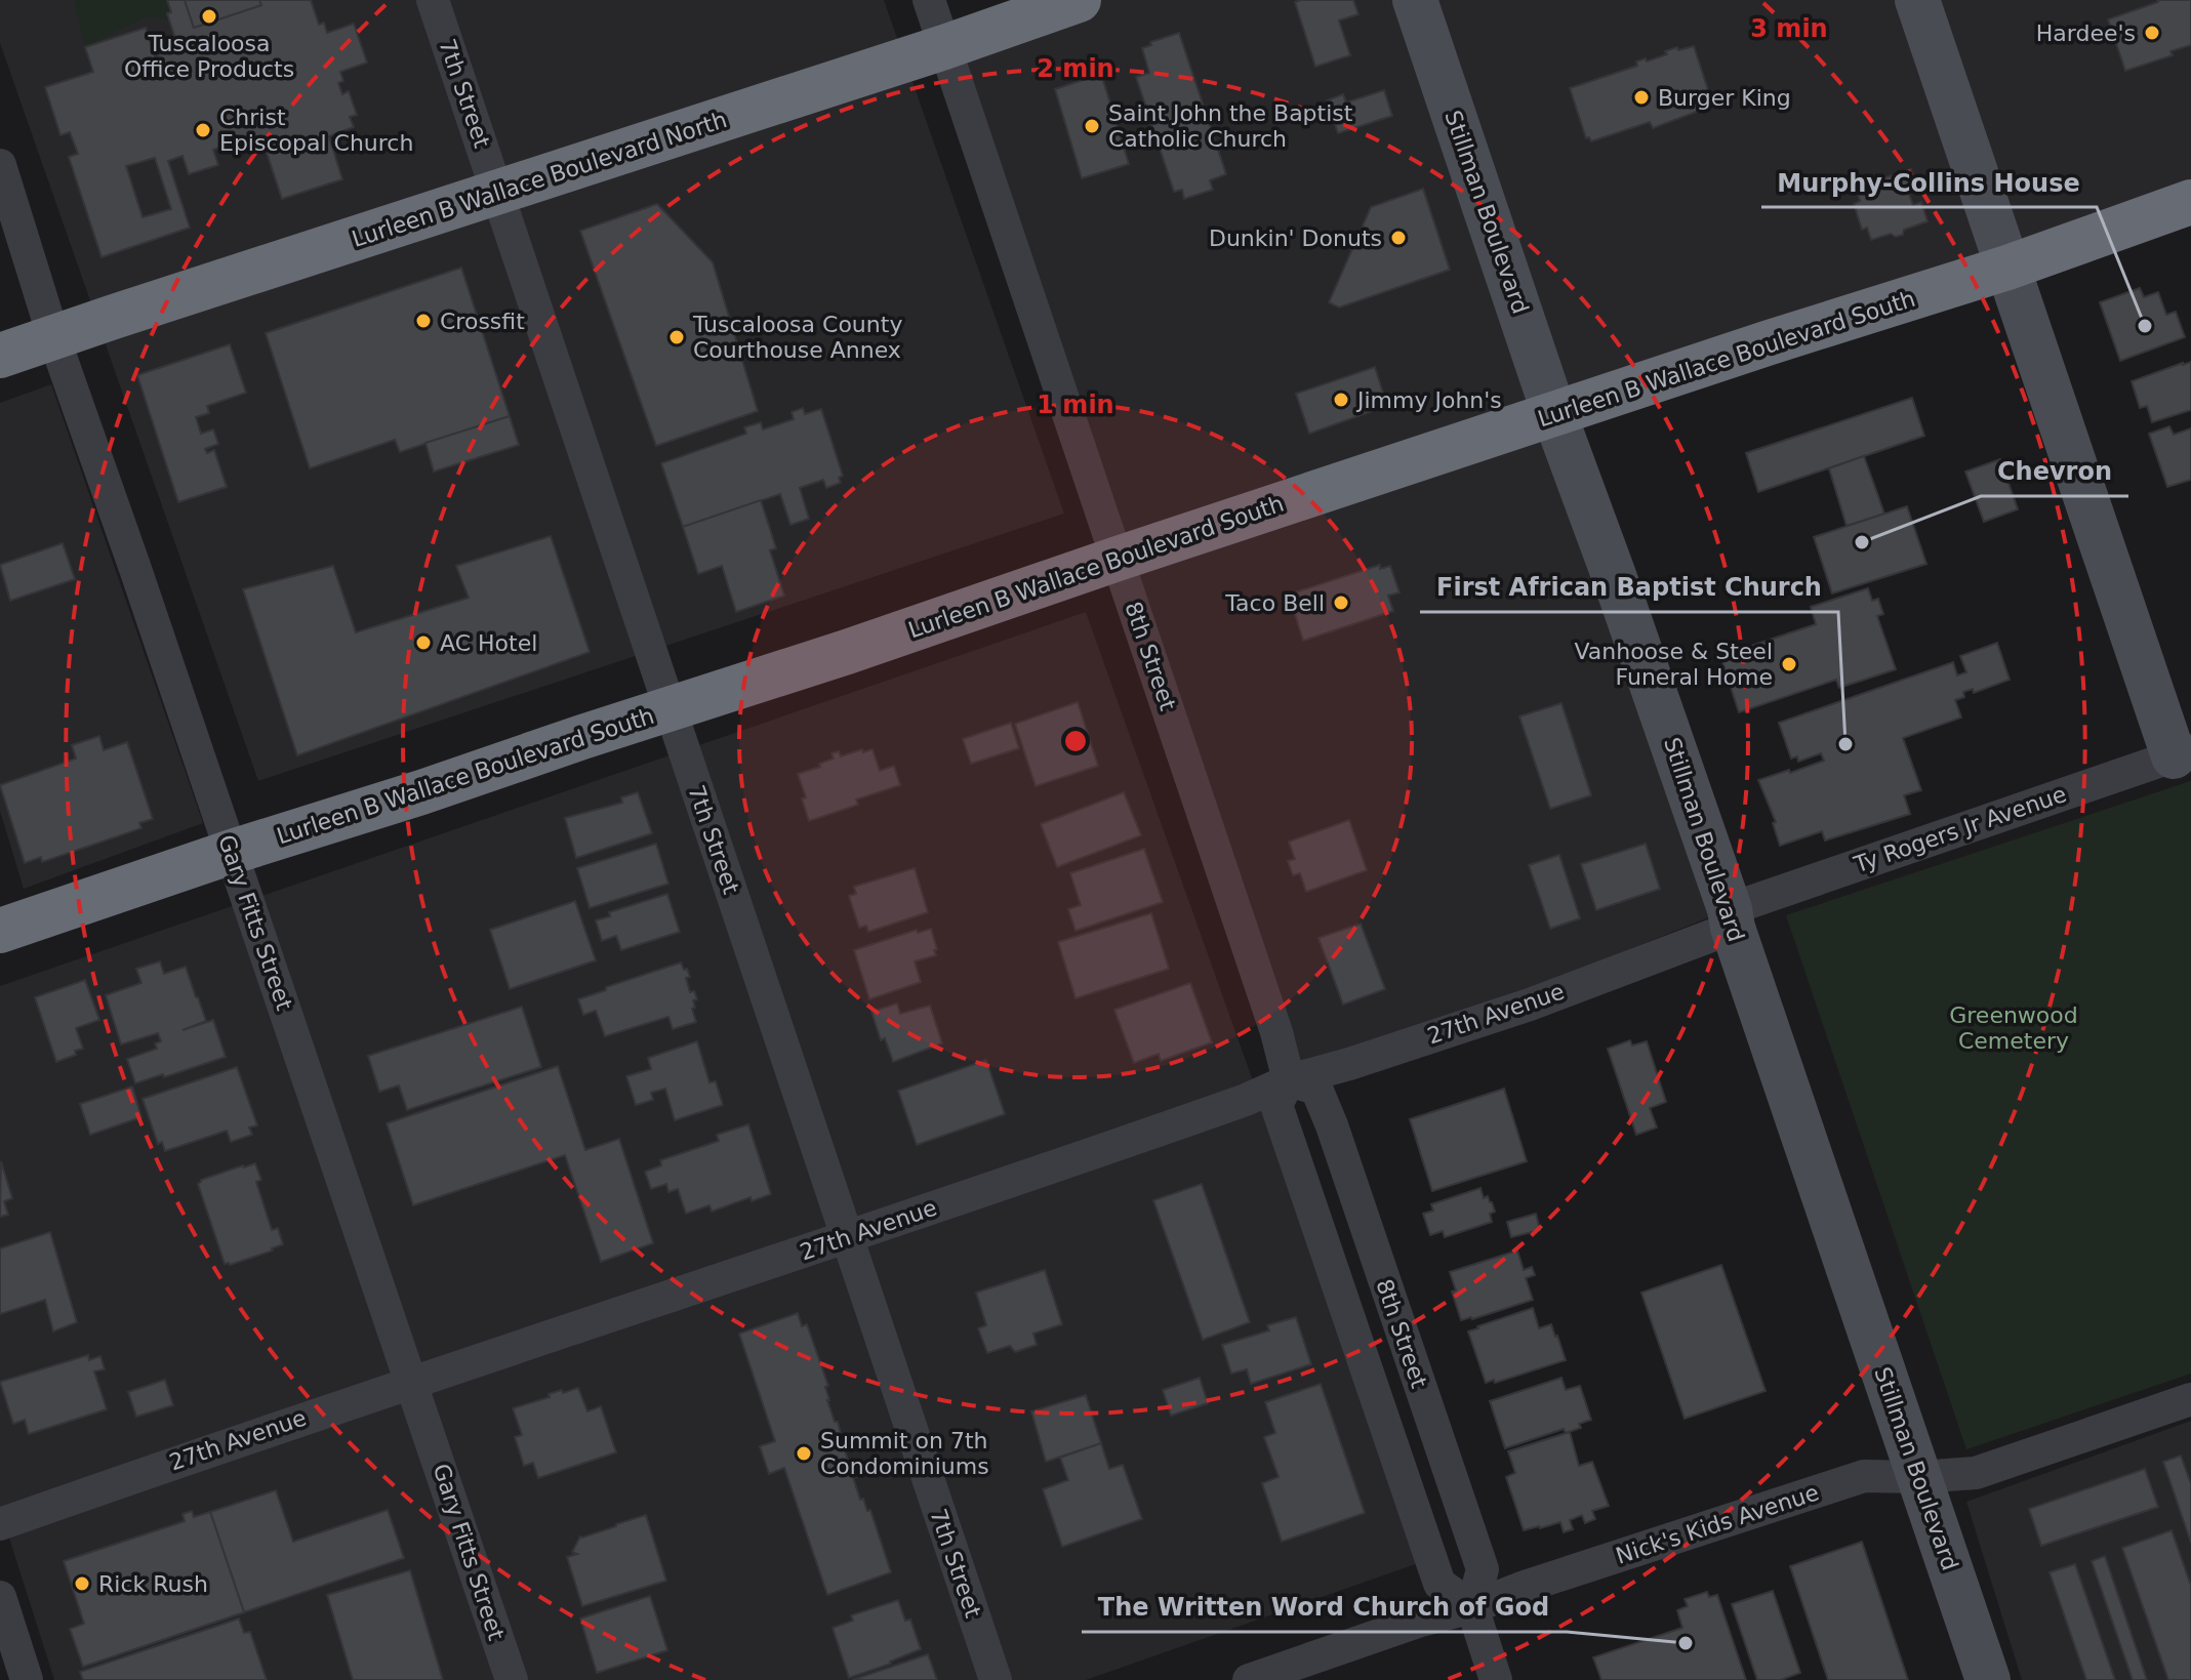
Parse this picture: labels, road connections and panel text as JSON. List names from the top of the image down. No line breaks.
{"streets":{"highway":["Lurleen B Wallace Boulevard North","Lurleen B Wallace Boulevard South"],"main road":["Stillman Boulevard"],"street":["7th Street","8th Street","Ty Rogers Jr Avenue","Gary Fitts Street","27th Avenue","Nick's Kids Avenue"]},"crossings":[["7th Street","Lurleen B Wallace Boulevard North"],["7th Street","Lurleen B Wallace Boulevard South"],["7th Street","27th Avenue"],["Lurleen B Wallace Boulevard North","8th Street"],["Lurleen B Wallace Boulevard North","Gary Fitts Street"],["Stillman Boulevard","Lurleen B Wallace Boulevard South"],["Stillman Boulevard","Ty Rogers Jr Avenue"],["Stillman Boulevard","27th Avenue"],["Stillman Boulevard","Nick's Kids Avenue"],["Lurleen B Wallace Boulevard South","8th Street"],["Lurleen B Wallace Boulevard South","Gary Fitts Street"],["8th Street","27th Avenue"],["8th Street","Nick's Kids Avenue"],["Ty Rogers Jr Avenue","27th Avenue"],["Gary Fitts Street","27th Avenue"]],"parks":["Greenwood Cemetery"],"places":["Tuscaloosa Office Products","Hardee's","Burger King","Saint John the Baptist Catholic Church","Christ Episcopal Church","Dunkin' Donuts","Crossfit","Murphy-Collins House","Tuscaloosa County Courthouse Annex","Jimmy John's","Chevron","Taco Bell","AC Hotel","Vanhoose & Steel Funeral Home","First African Baptist Church","Summit on 7th Condominiums","Rick Rush","The Written Word Church of God"],"rings":["3 min","2 min","1 min"]}
